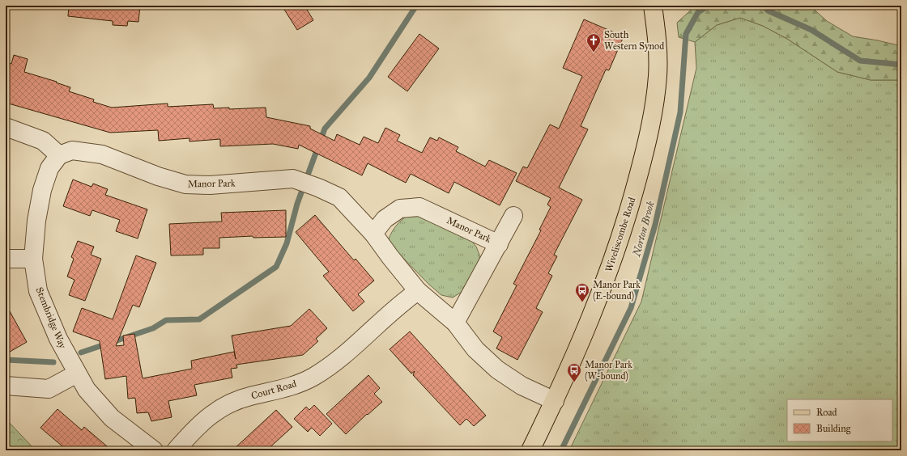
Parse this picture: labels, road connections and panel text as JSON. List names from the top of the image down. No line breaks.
{"streets":{"main road":["Wiveliscombe Road"],"street":["Manor Park","Stembridge Way","Court Road"]},"crossings":[["Manor Park","Wiveliscombe Road"],["Manor Park","Stembridge Way"],["Manor Park","Court Road"]],"water":["Norton Brook"],"places":{"church":["South Western Synod"],"bus stop":["Manor Park (E-bound)","Manor Park (W-bound)"]},"legend":["Road","Building"]}
